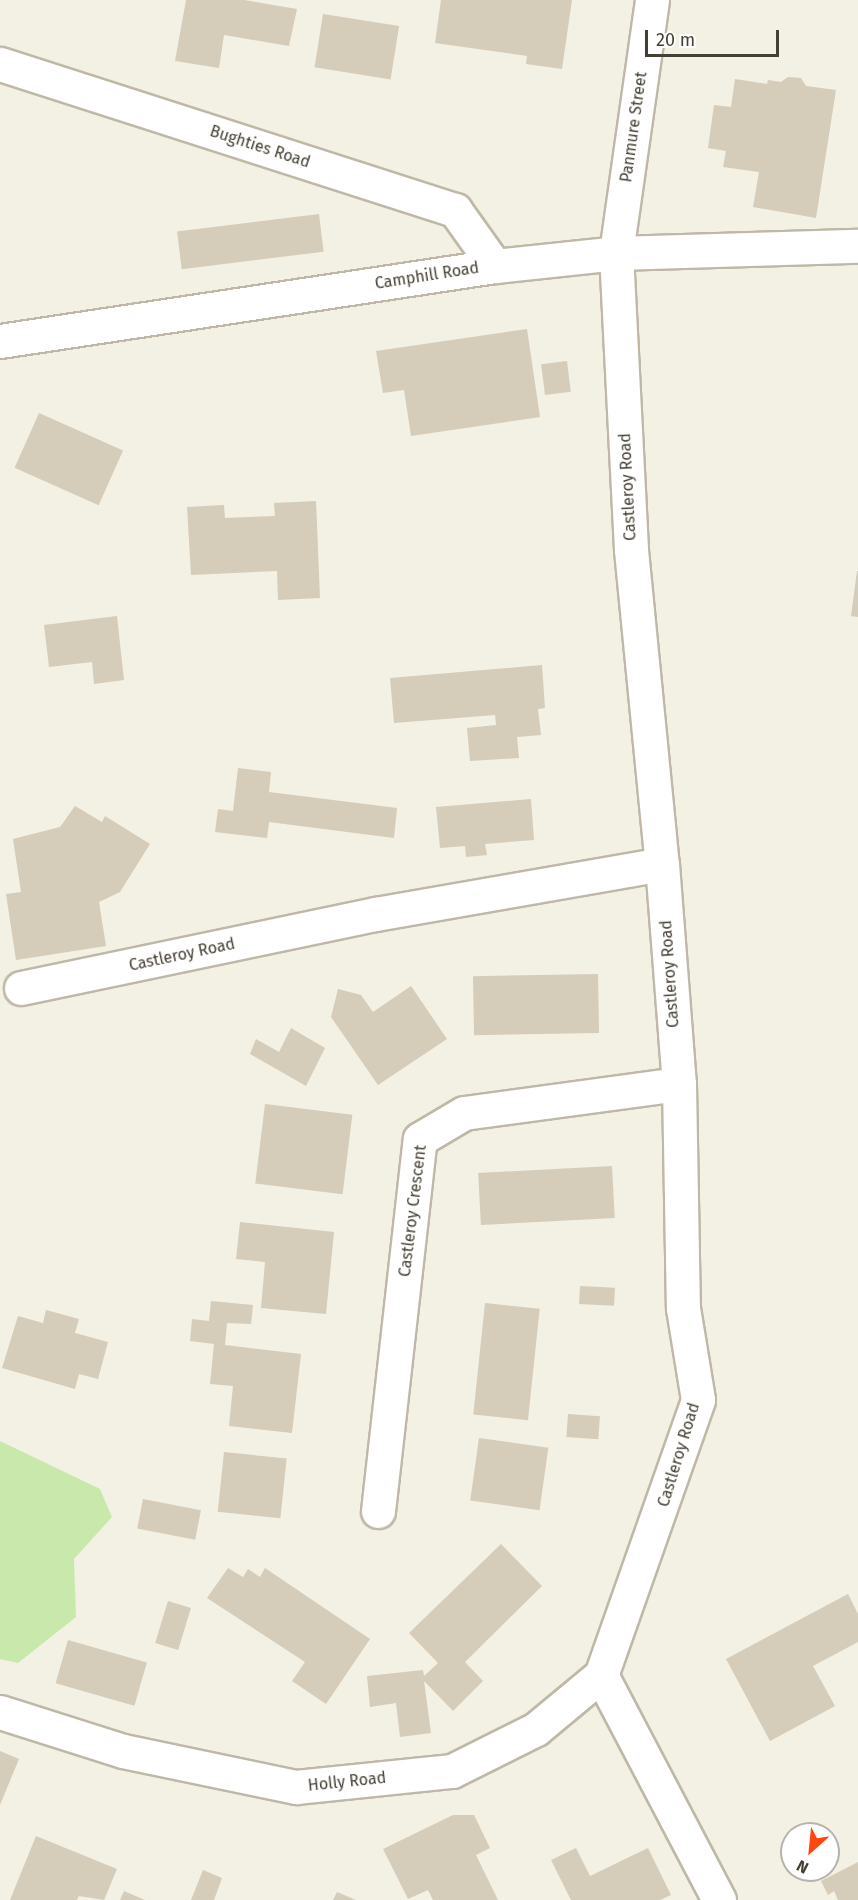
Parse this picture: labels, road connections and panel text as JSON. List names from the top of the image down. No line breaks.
{"streets":{"street":["Panmure Street","Bughties Road","Camphill Road","Castleroy Road","Castleroy Crescent","Holly Road"]},"crossings":[["Panmure Street","Camphill Road"],["Panmure Street","Castleroy Road"],["Bughties Road","Camphill Road"],["Camphill Road","Castleroy Road"],["Castleroy Road","Castleroy Crescent"],["Castleroy Road","Holly Road"]],"scale_bar":"20 m","north":"bottom left"}
